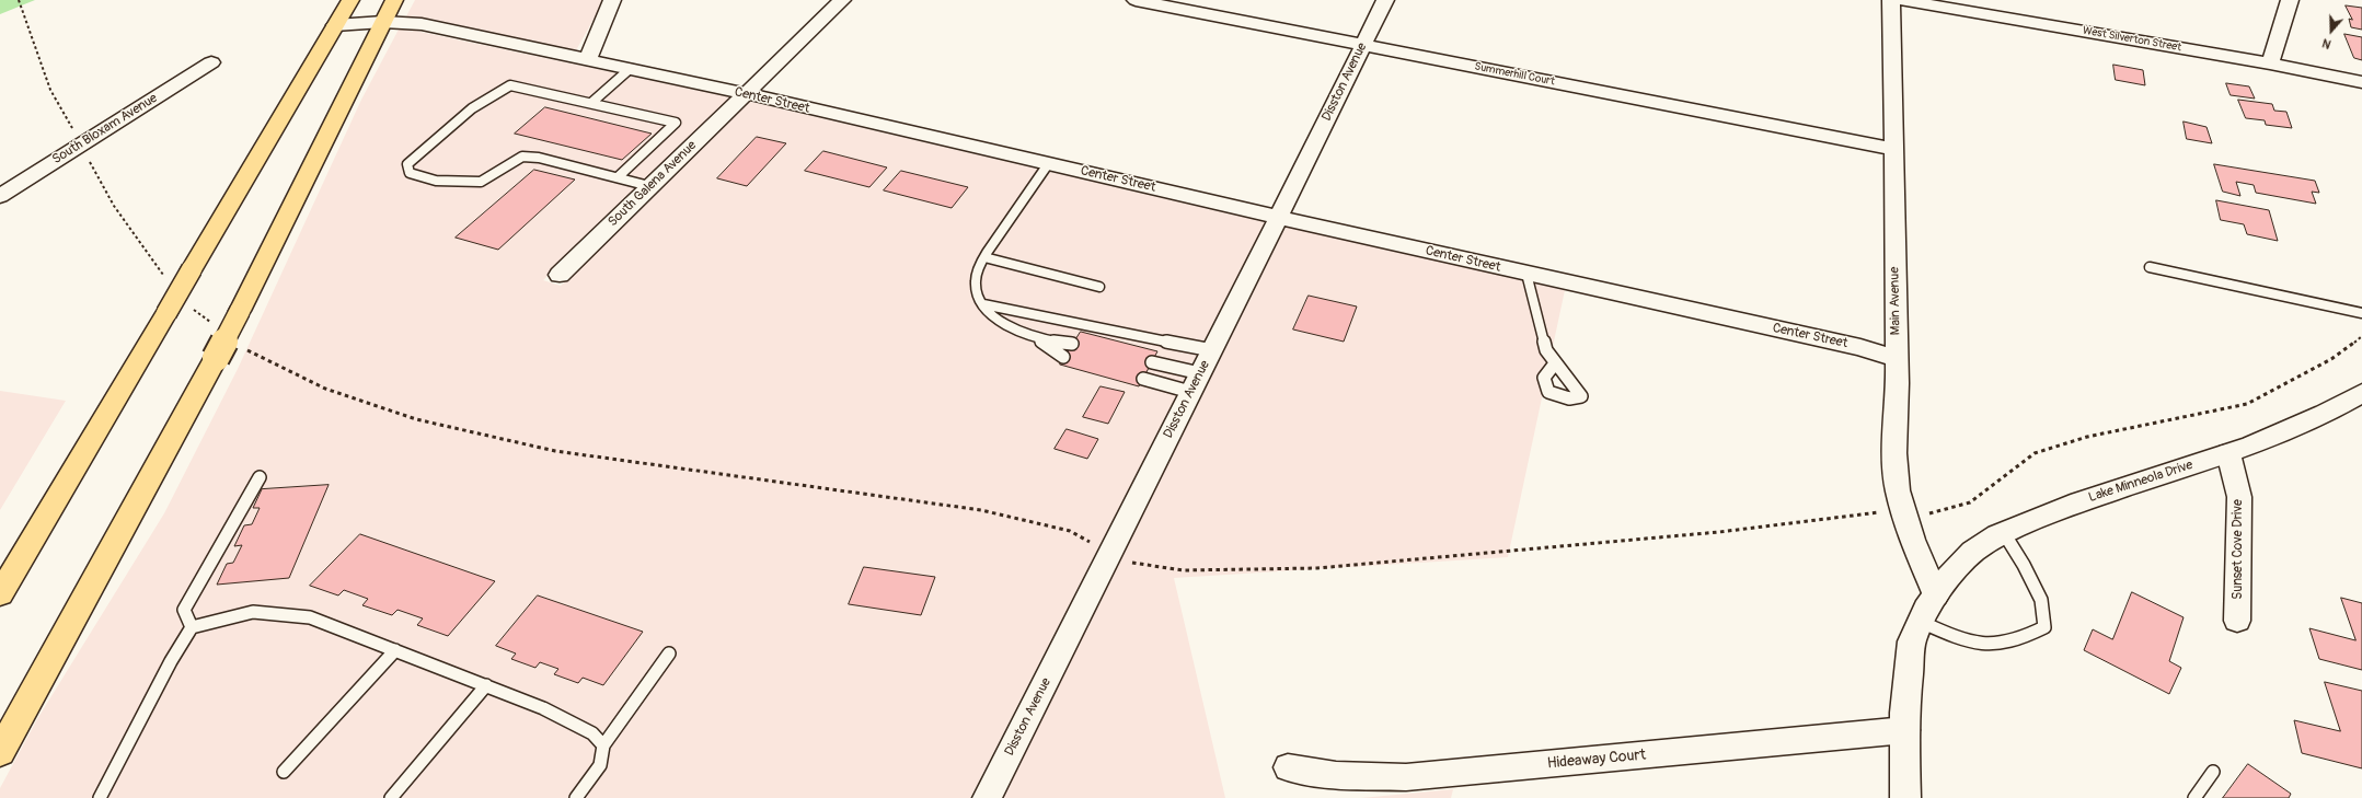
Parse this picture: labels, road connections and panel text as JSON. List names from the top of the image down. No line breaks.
{"streets":{"street":["West Silverton Street","Summerhill Court","Disston Avenue","Center Street","South Bloxam Avenue","South Galena Avenue","Main Avenue","Lake Minneola Drive","Sunset Cove Drive","Hideaway Court"]},"crossings":[["Summerhill Court","Disston Avenue"],["Summerhill Court","Main Avenue"],["Disston Avenue","Center Street"],["Center Street","South Galena Avenue"],["Center Street","Main Avenue"],["Main Avenue","Lake Minneola Drive"],["Lake Minneola Drive","Sunset Cove Drive"],["Lake Minneola Drive","Hideaway Court"]],"north":"bottom"}
